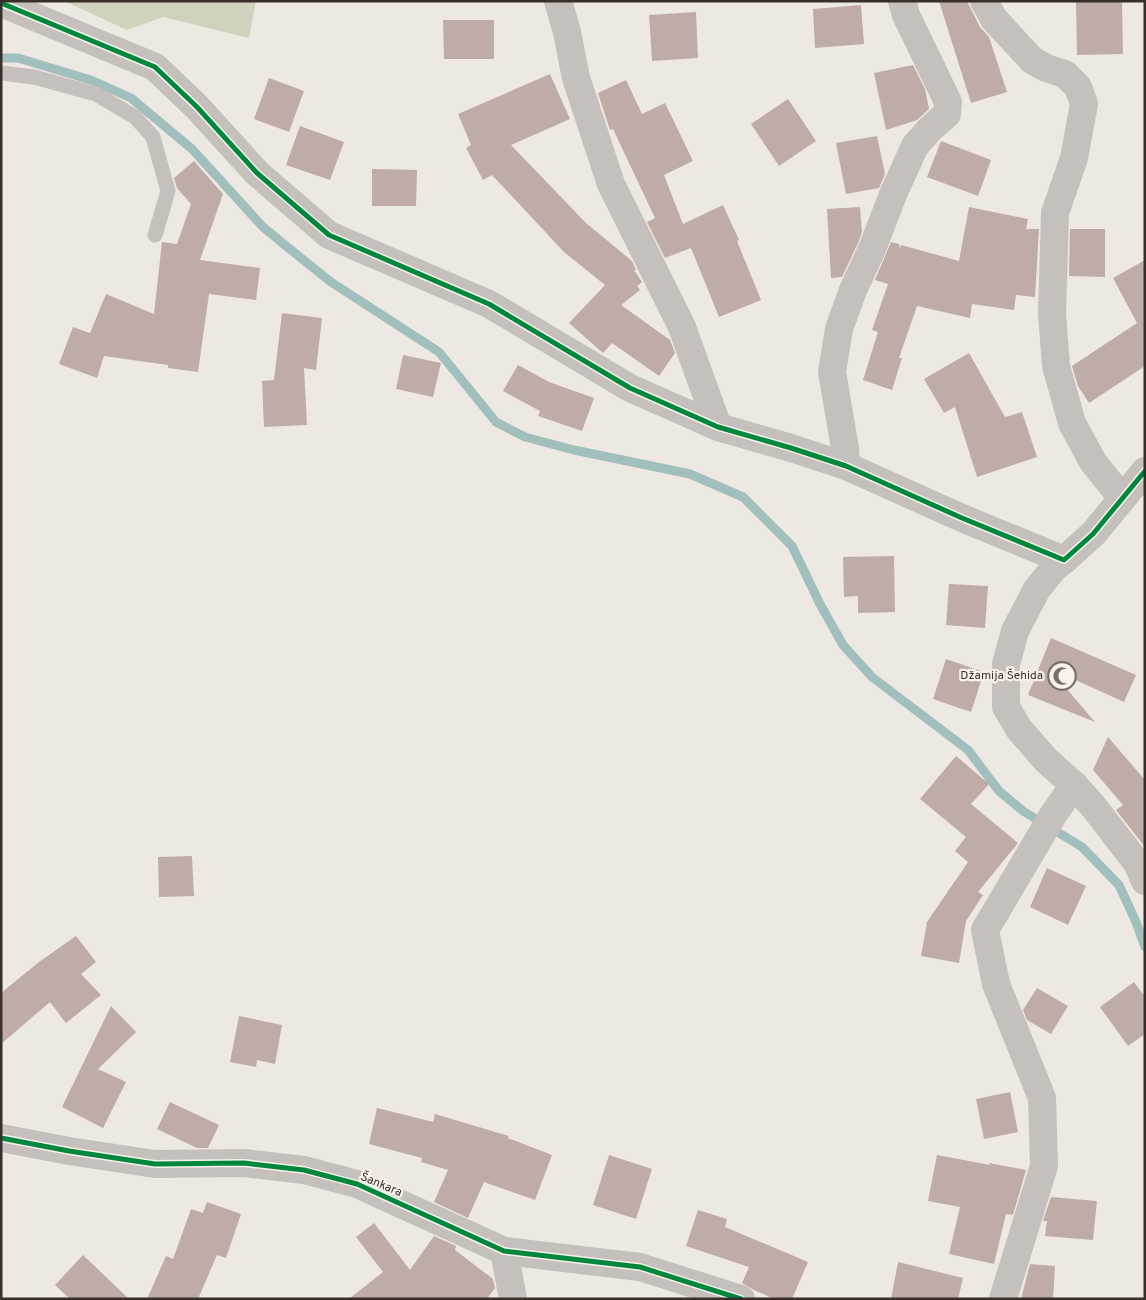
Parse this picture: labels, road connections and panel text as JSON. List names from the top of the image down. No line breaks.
{"streets":{"street":["Šankara"]},"places":{"mosque":["Džamija Šehida"]}}
